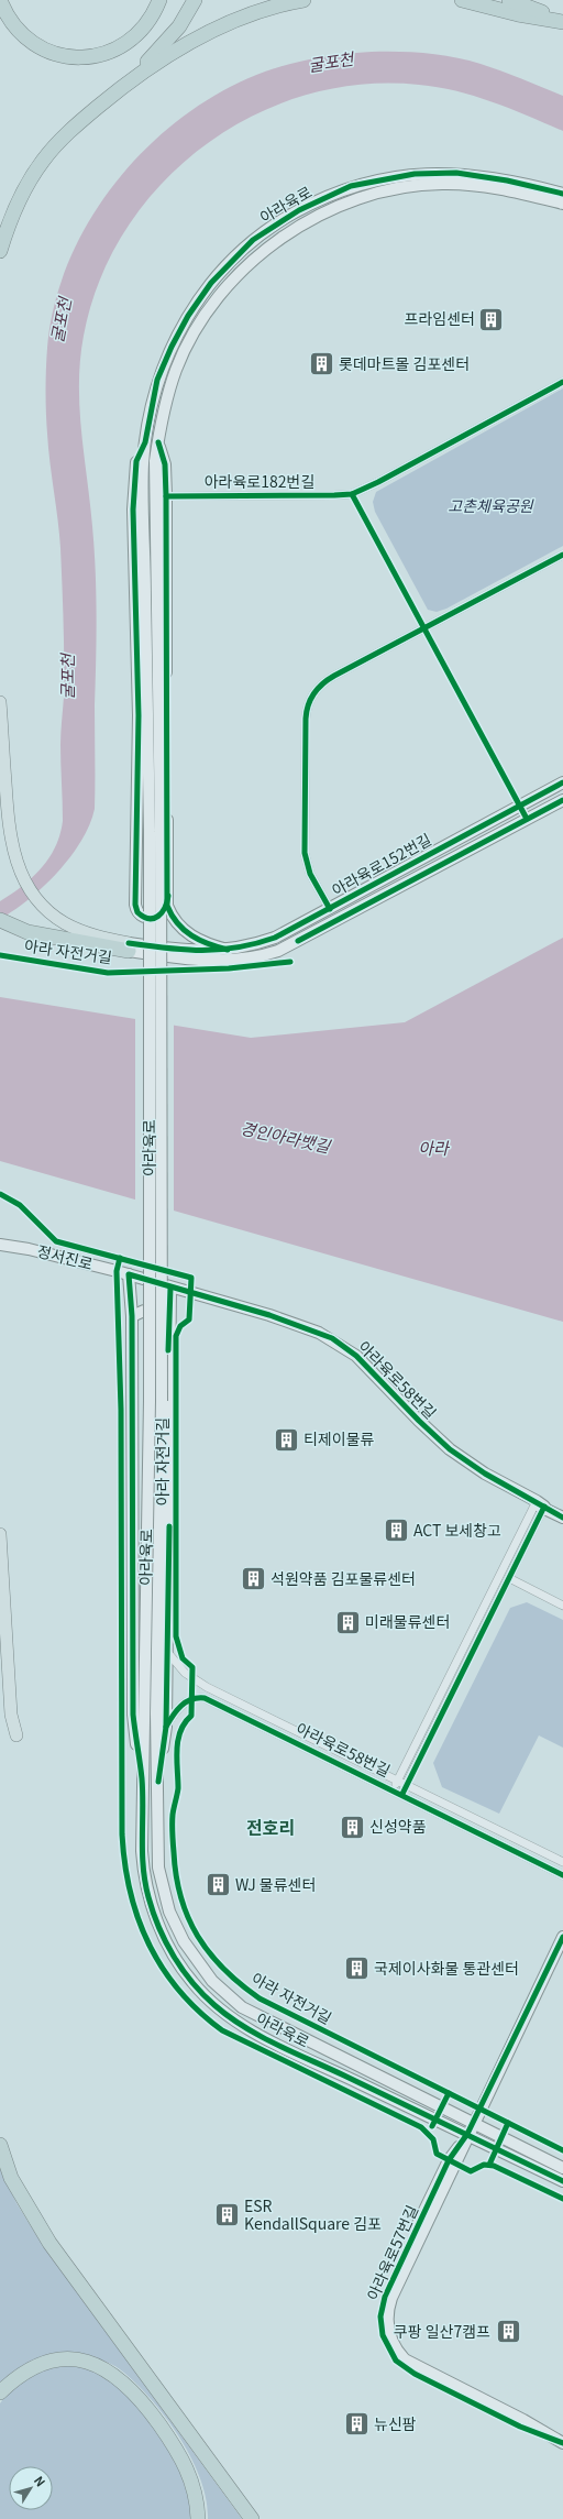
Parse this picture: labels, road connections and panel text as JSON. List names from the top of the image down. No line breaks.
{"streets":{"street":["아라육로","아라육로182번길","아라육로152번길","정서진로","아라육로58번길","아라육로57번길"],"cycle path":["아라 자전거길"]},"crossings":[["아라육로","아라육로57번길"],["정서진로","아라육로58번길"]],"districts":["전호리"],"water":["굴포천","경인아라뱃길","아라"],"parks":["고촌체육공원"],"places":{"building":["프라임센터","롯데마트몰 김포센터","티제이물류","ACT 보세창고","석원약품 김포물류센터","미래물류센터","신성약품","WJ 물류센터","국제이사화물 통관센터","ESR KendallSquare 김포","쿠팡 일산7캠프","뉴신팜"]},"north":"top right"}
